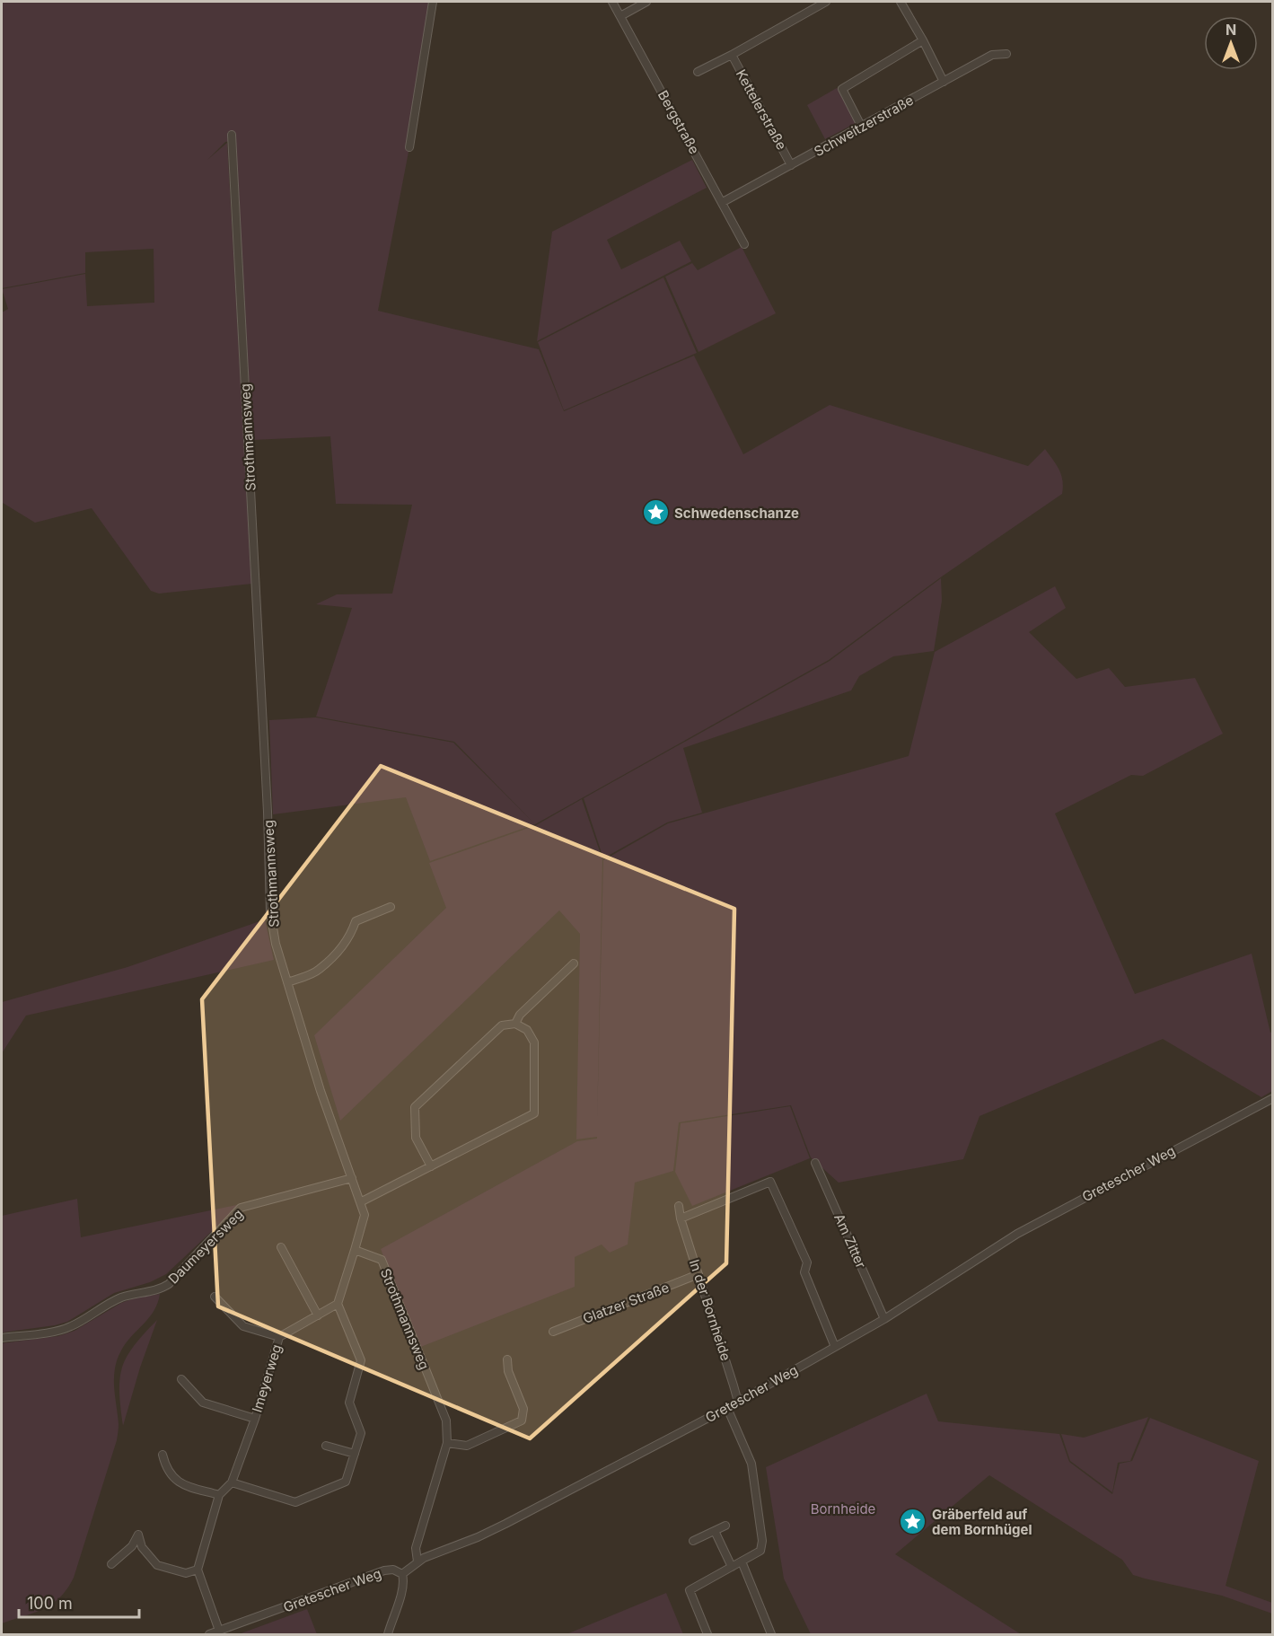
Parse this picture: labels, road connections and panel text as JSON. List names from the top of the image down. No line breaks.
{"streets":{"street":["Kettelerstraße","Bergstraße","Schweitzerstraße","Strothmannsweg","Gretescher Weg","Am Zitter","Daumeyersweg","Glatzer Straße","In der Bornheide","Imeyerweg"]},"crossings":[["Kettelerstraße","Schweitzerstraße"],["Bergstraße","Schweitzerstraße"],["Strothmannsweg","Gretescher Weg"],["Strothmannsweg","Daumeyersweg"],["Gretescher Weg","Am Zitter"],["Gretescher Weg","In der Bornheide"],["Glatzer Straße","In der Bornheide"]],"parks":["Bornheide"],"places":{"place":["Schwedenschanze","Gräberfeld auf dem Bornhügel"]},"scale_bar":"100 m","north":"top"}
